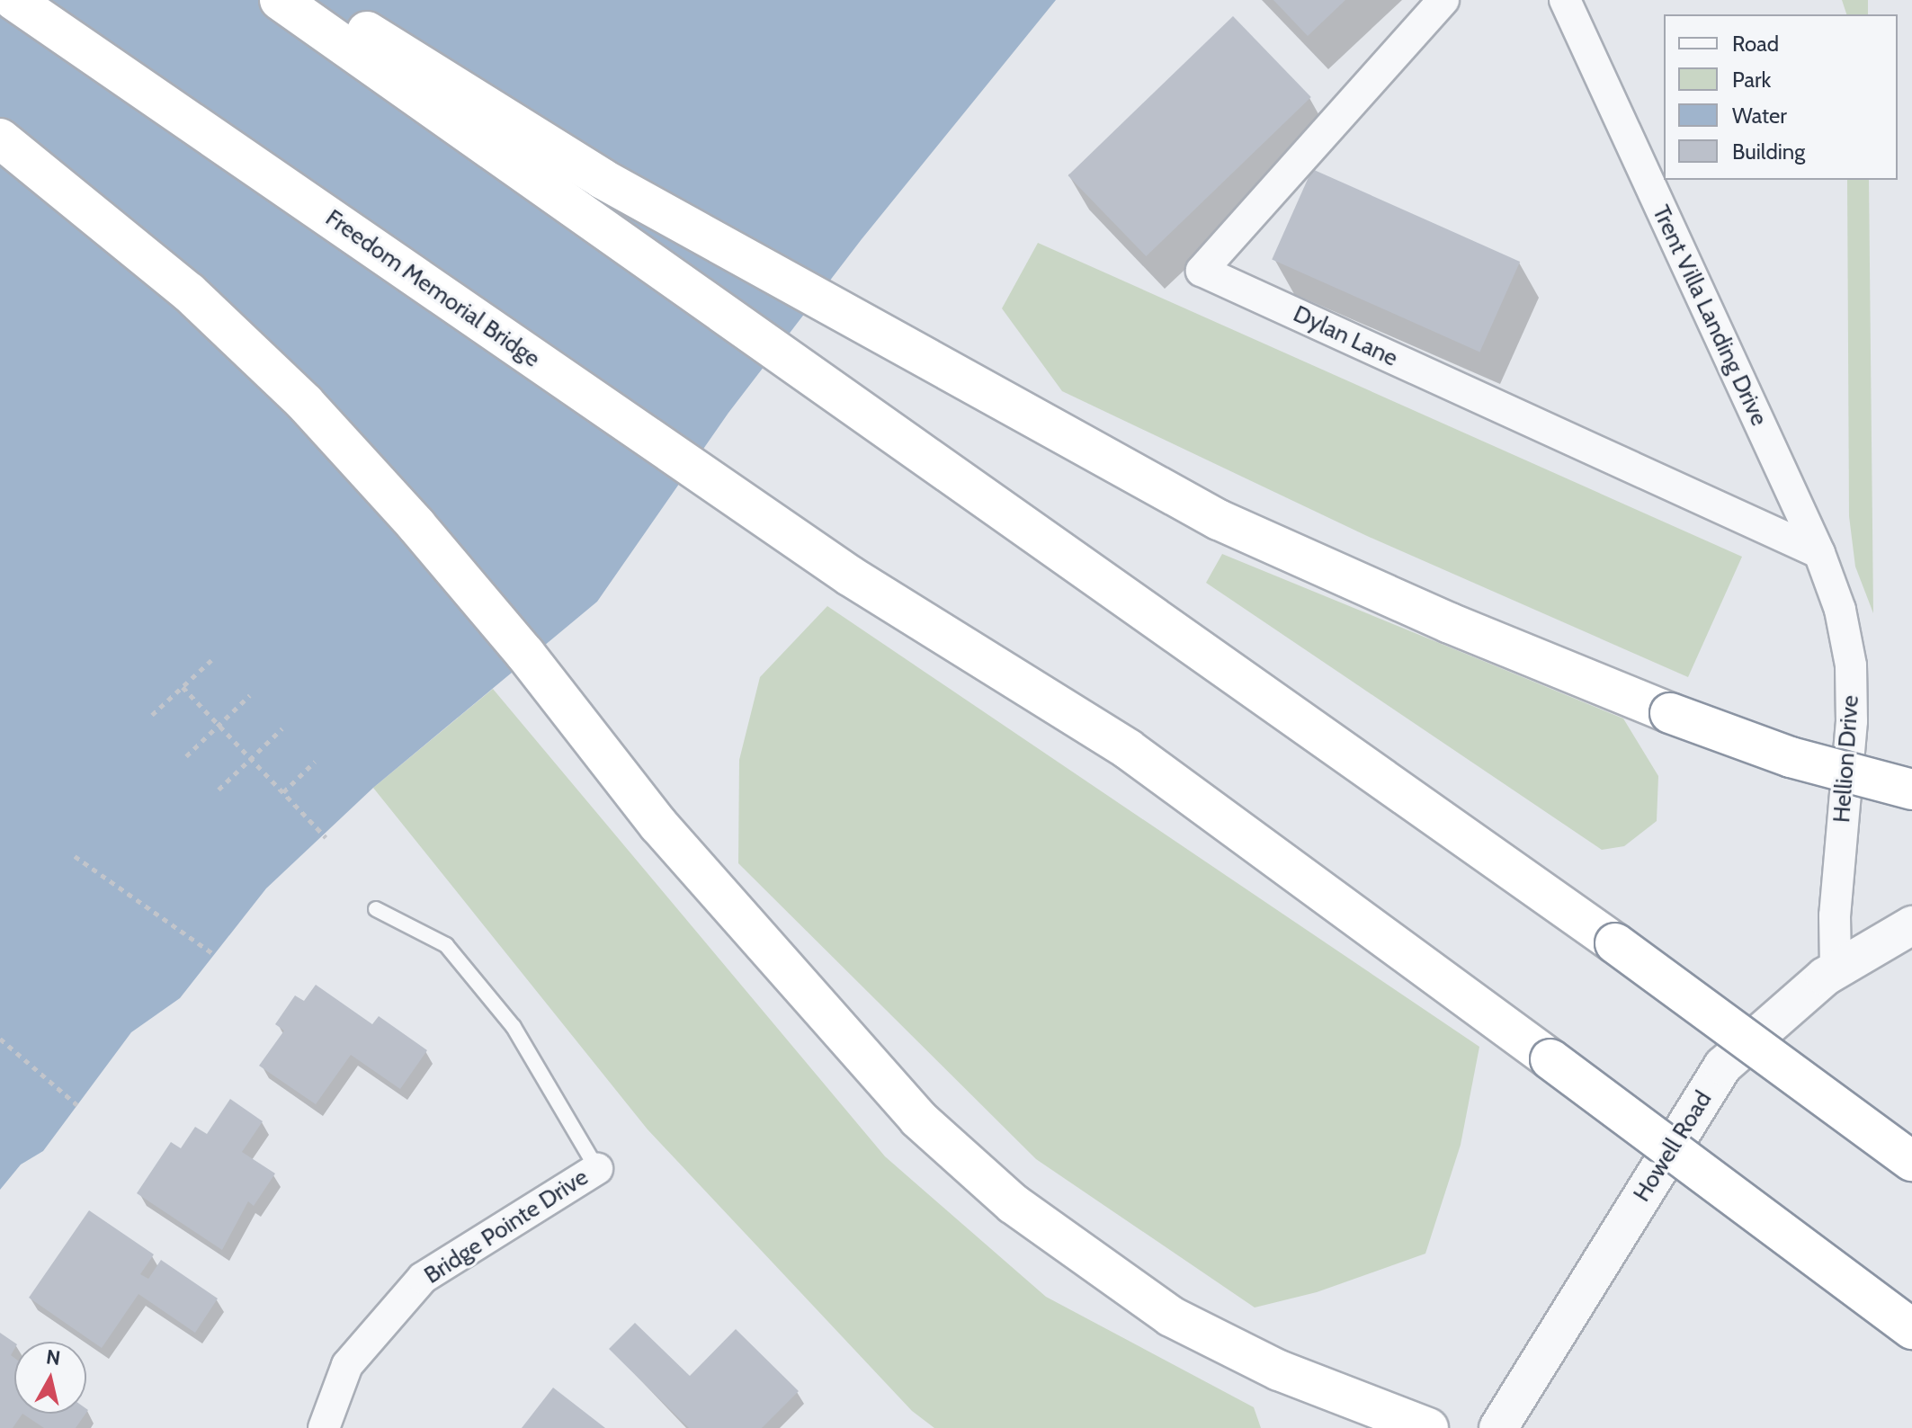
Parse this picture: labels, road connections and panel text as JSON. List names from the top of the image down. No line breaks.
{"streets":{"highway":["Freedom Memorial Bridge"],"street":["Trent Villa Landing Drive","Dylan Lane","Hellion Drive","Howell Road","Bridge Pointe Drive"]},"crossings":[["Trent Villa Landing Drive","Dylan Lane"],["Trent Villa Landing Drive","Hellion Drive"],["Dylan Lane","Hellion Drive"],["Hellion Drive","Howell Road"]],"legend":["Road","Park","Water","Building"],"north":"top"}
